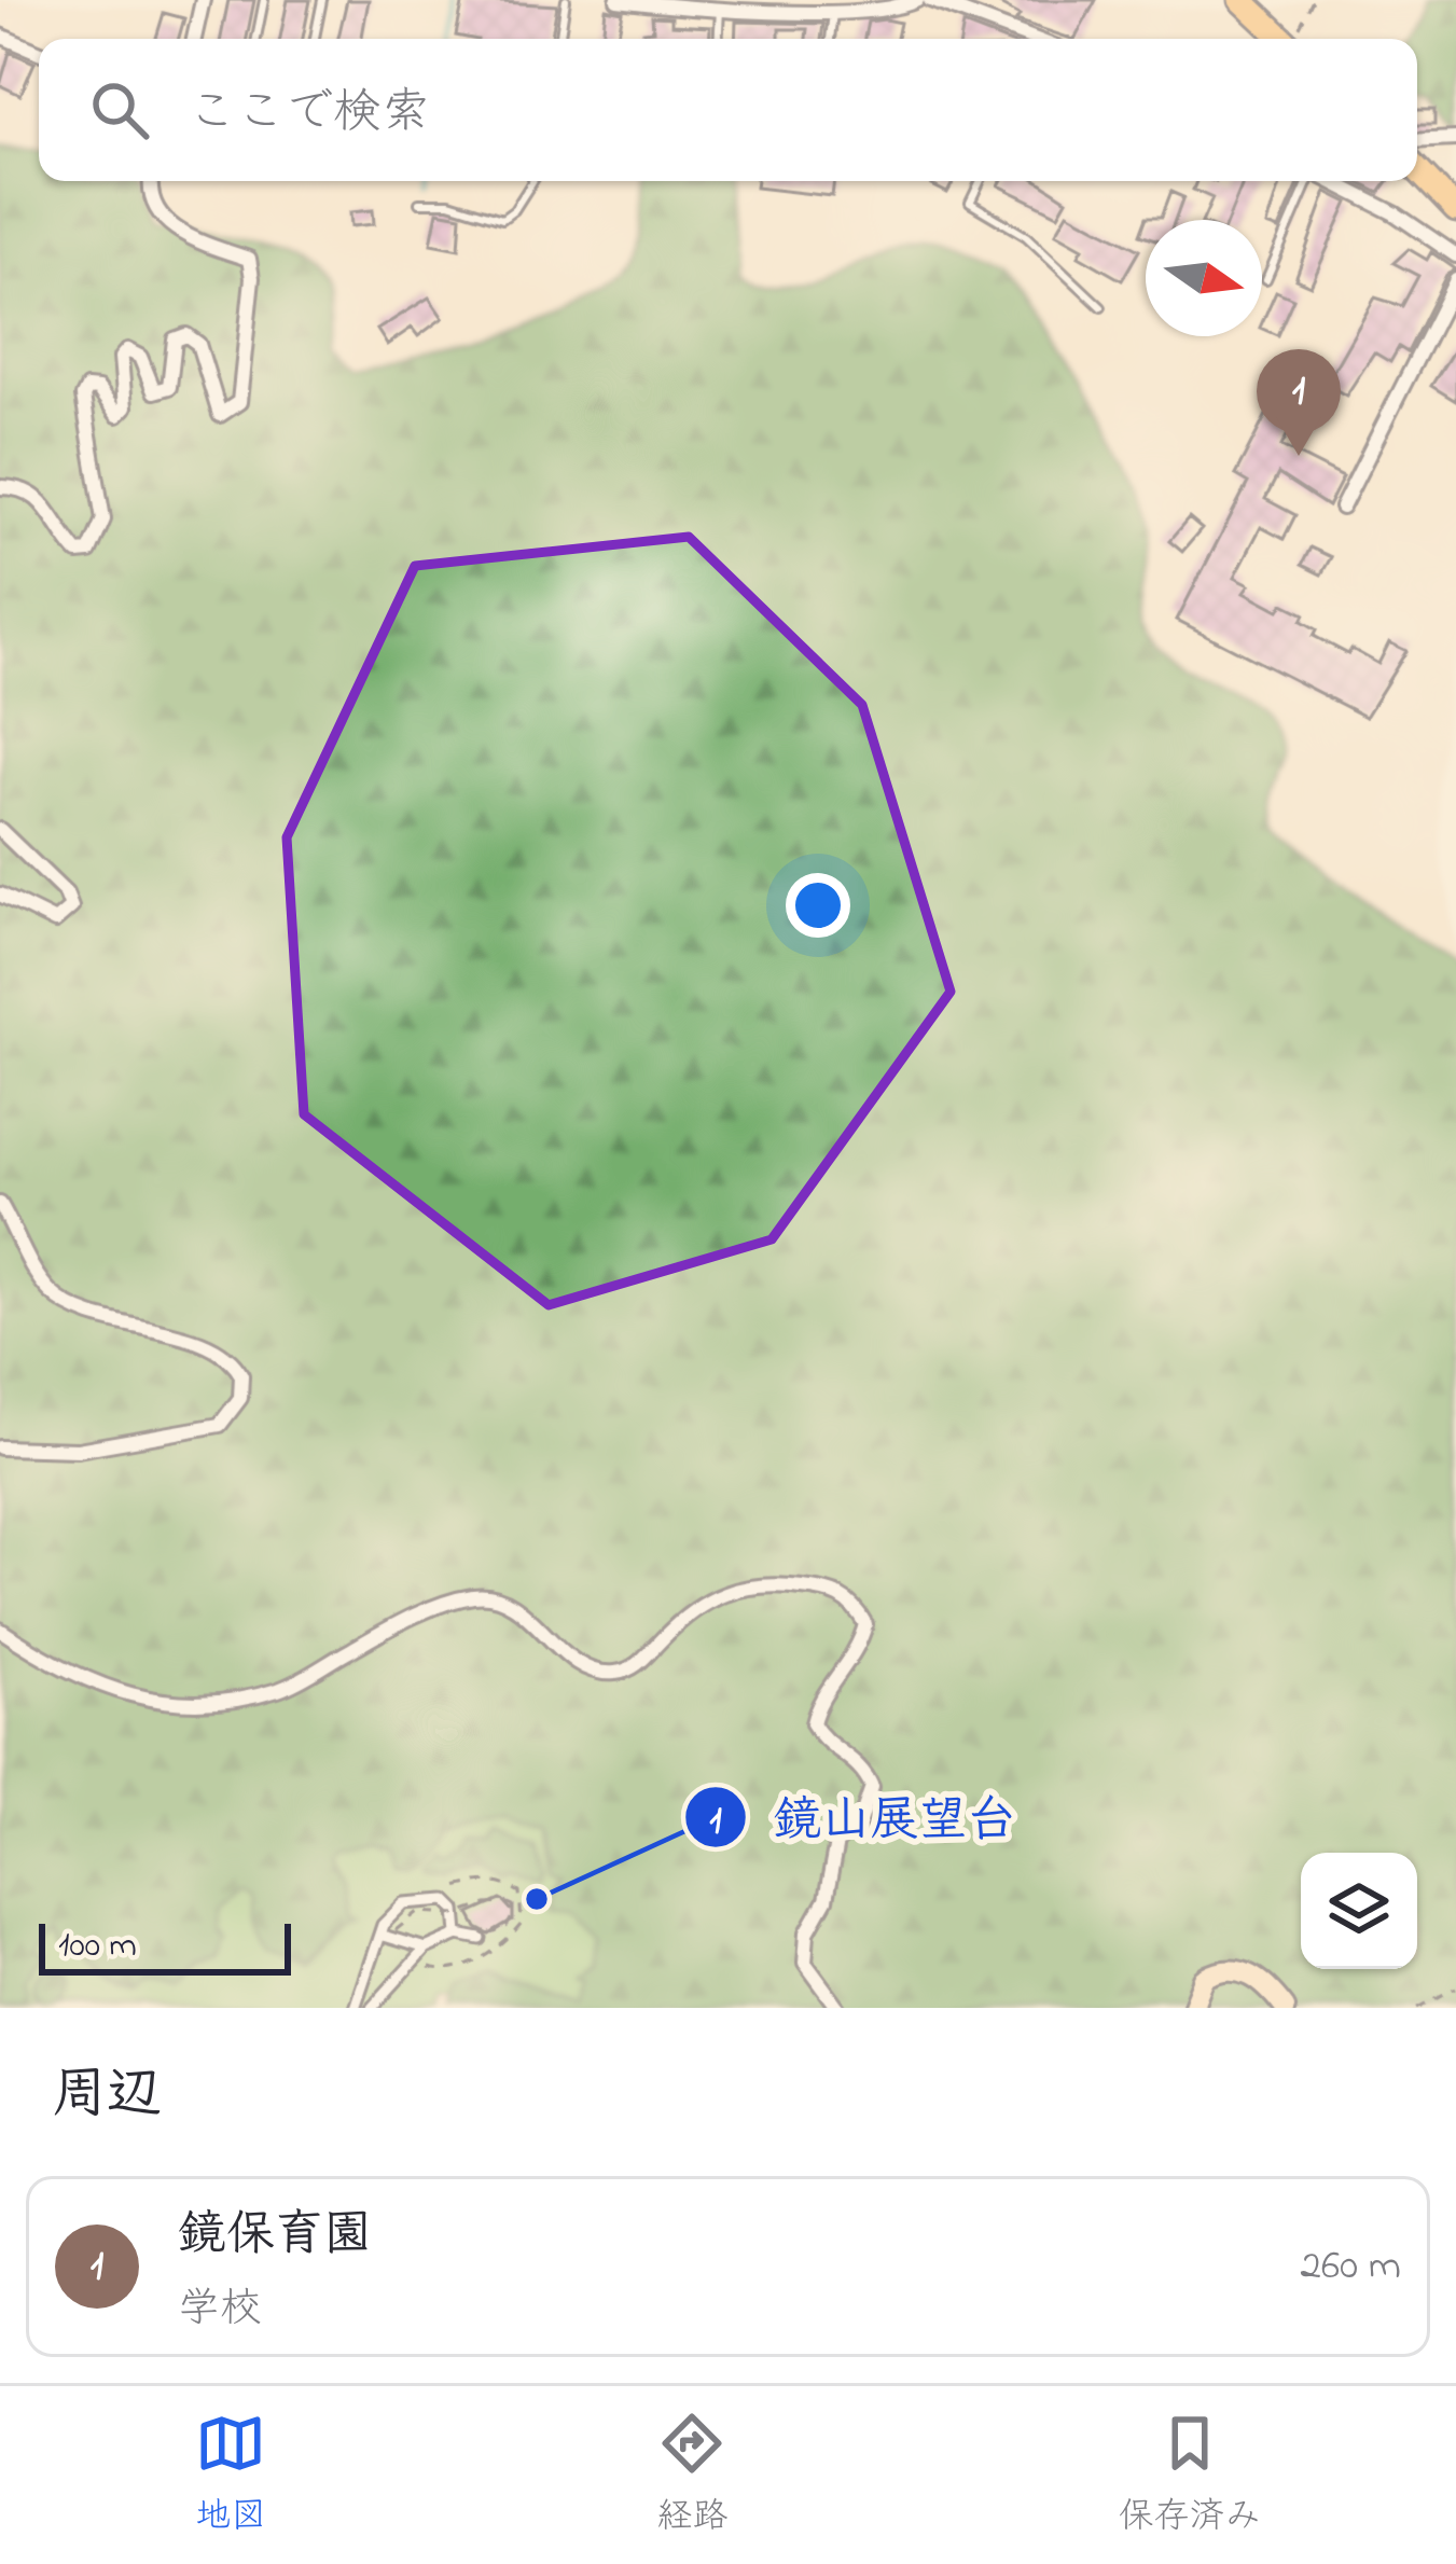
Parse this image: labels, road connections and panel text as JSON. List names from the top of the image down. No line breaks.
{"places":["鏡山展望台"],"scale_bar":"100 m","north":"right","page":{"search":"ここで検索","pins":"1","scale":"100 m","heading":"周辺","list":[{"mark":"1","name":"鏡保育園","note":"学校","value":"260 m"}],"nav":["地図","経路","保存済み"]}}
